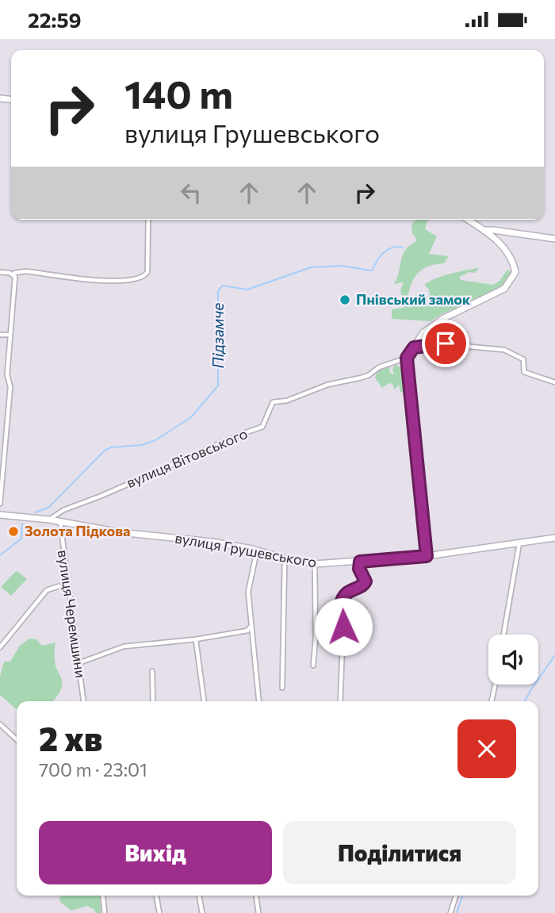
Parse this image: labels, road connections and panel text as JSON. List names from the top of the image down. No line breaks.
{"streets":{"street":["вулиця Вітовського","вулиця Грушевського","вулиця Черемшини"]},"crossings":[["вулиця Вітовського","вулиця Грушевського"],["вулиця Грушевського","вулиця Черемшини"]],"water":["Підзамче"],"places":["Пнівський замок","Золота Підкова"],"page":{"status":"22:59","turn":["140 m","вулиця Грушевського"],"heading":["2 хв","700 m · 23:01"],"buttons":["Вихід","Поділитися"]}}
